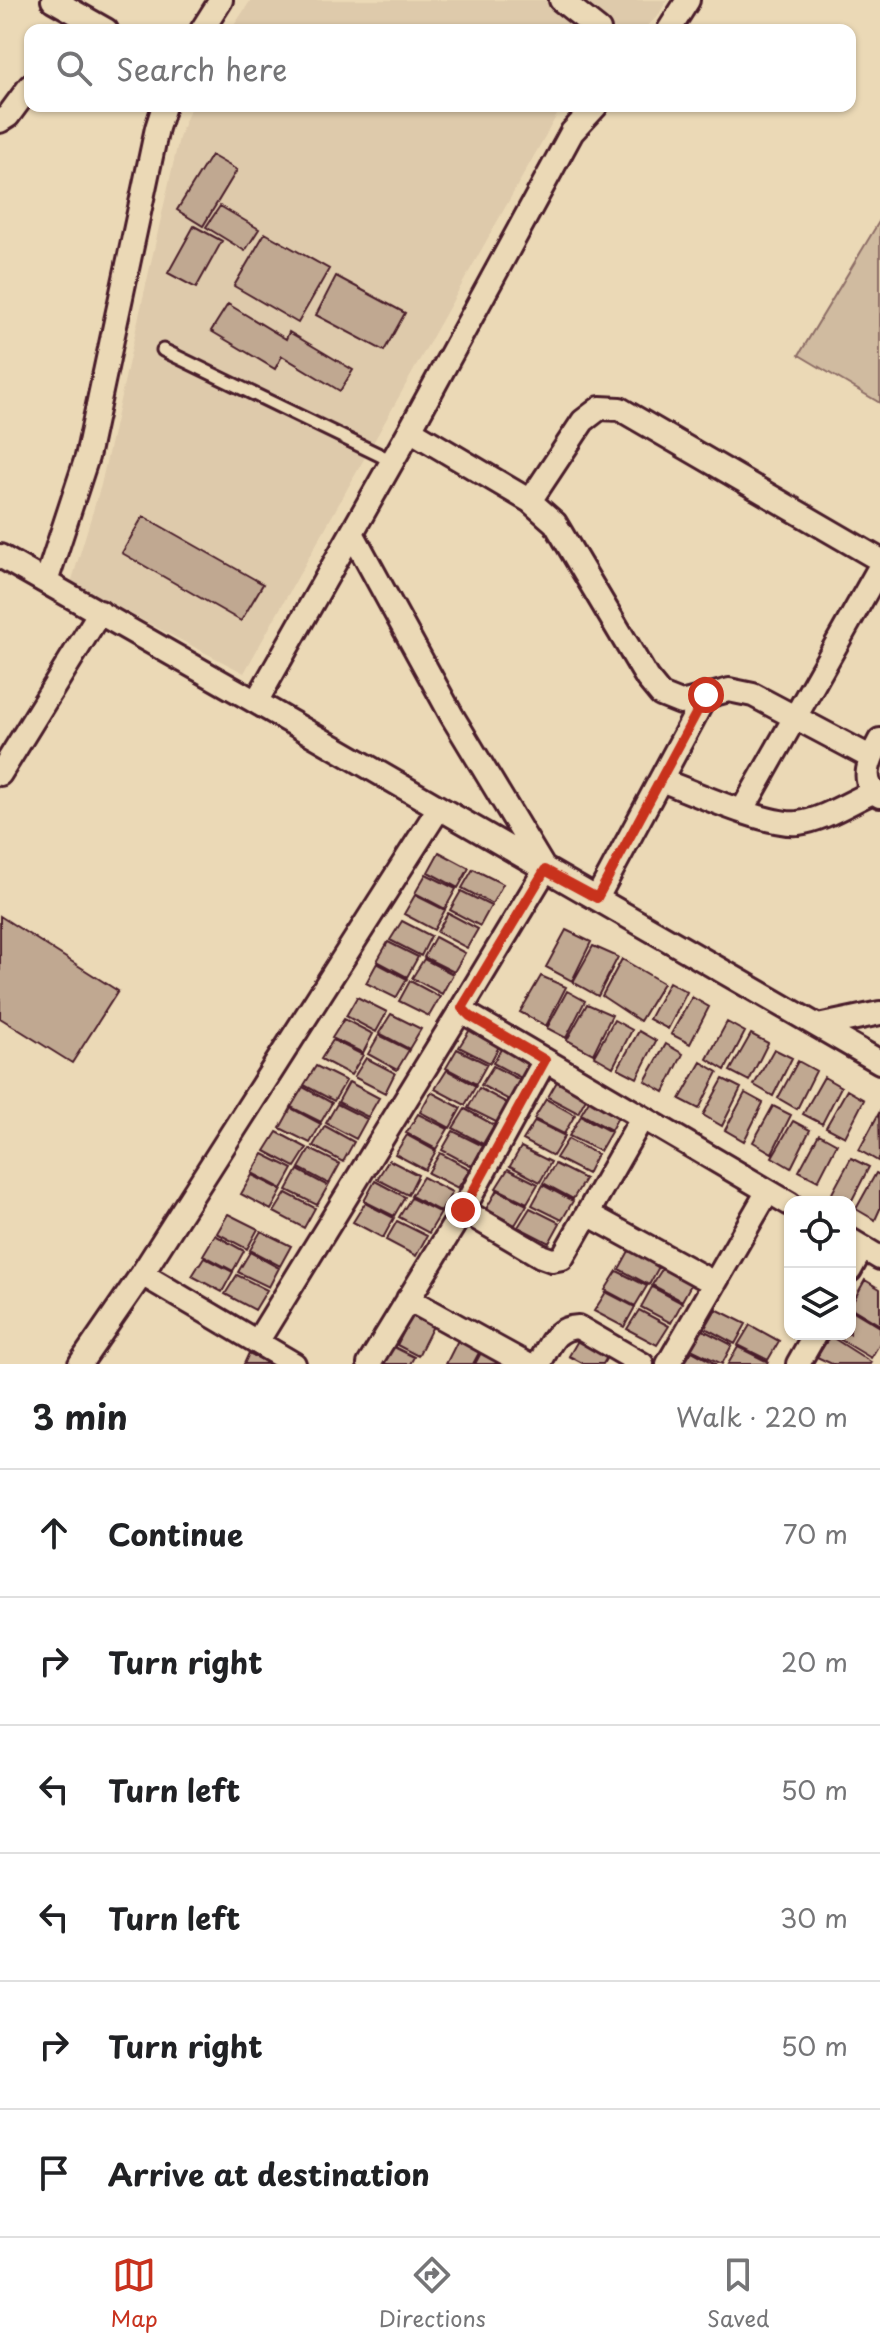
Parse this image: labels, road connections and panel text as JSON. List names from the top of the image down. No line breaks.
{"page":{"search":"Search here","heading":["3 min","Walk · 220 m"],"list":[["Continue","70 m"],["Turn right","20 m"],["Turn left","50 m"],["Turn left","30 m"],["Turn right","50 m"],"Arrive at destination"],"nav":["Map","Directions","Saved"]}}
